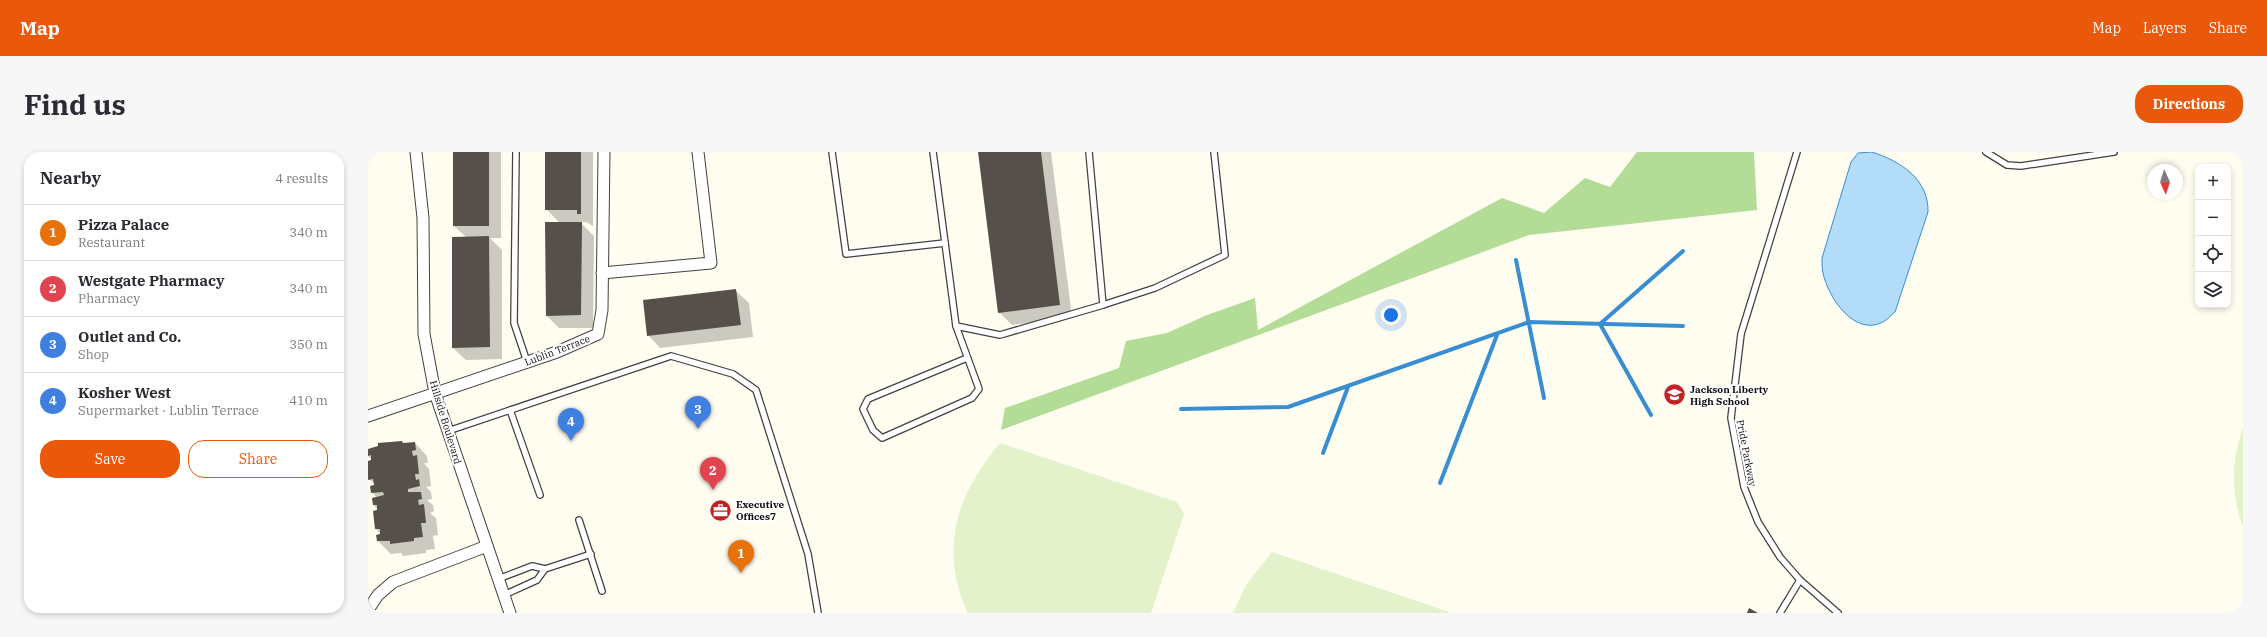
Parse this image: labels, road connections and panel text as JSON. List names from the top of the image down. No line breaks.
{"streets":{"street":["Lublin Terrace","Hillside Boulevard"],"lane":["Pride Parkway"]},"crossings":[["Lublin Terrace","Hillside Boulevard"]],"places":{"school or university":["Jackson Liberty High School"],"office":["Executive Offices7"]},"north":"bottom","page":{"header":"Map","nav":["Map","Layers","Share"],"buttons":["Directions",["Save","Share"]],"title":"Find us","heading":["Nearby","4 results"],"map_buttons":["+","−"],"list":[{"mark":"1","name":"Pizza Palace","note":"Restaurant","value":"340 m"},{"mark":"2","name":"Westgate Pharmacy","note":"Pharmacy","value":"340 m"},{"mark":"3","name":"Outlet and Co.","note":"Shop","value":"350 m"},{"mark":"4","name":"Kosher West","note":"Supermarket · Lublin Terrace","value":"410 m"}],"pins":["3","4","2","1"]}}
